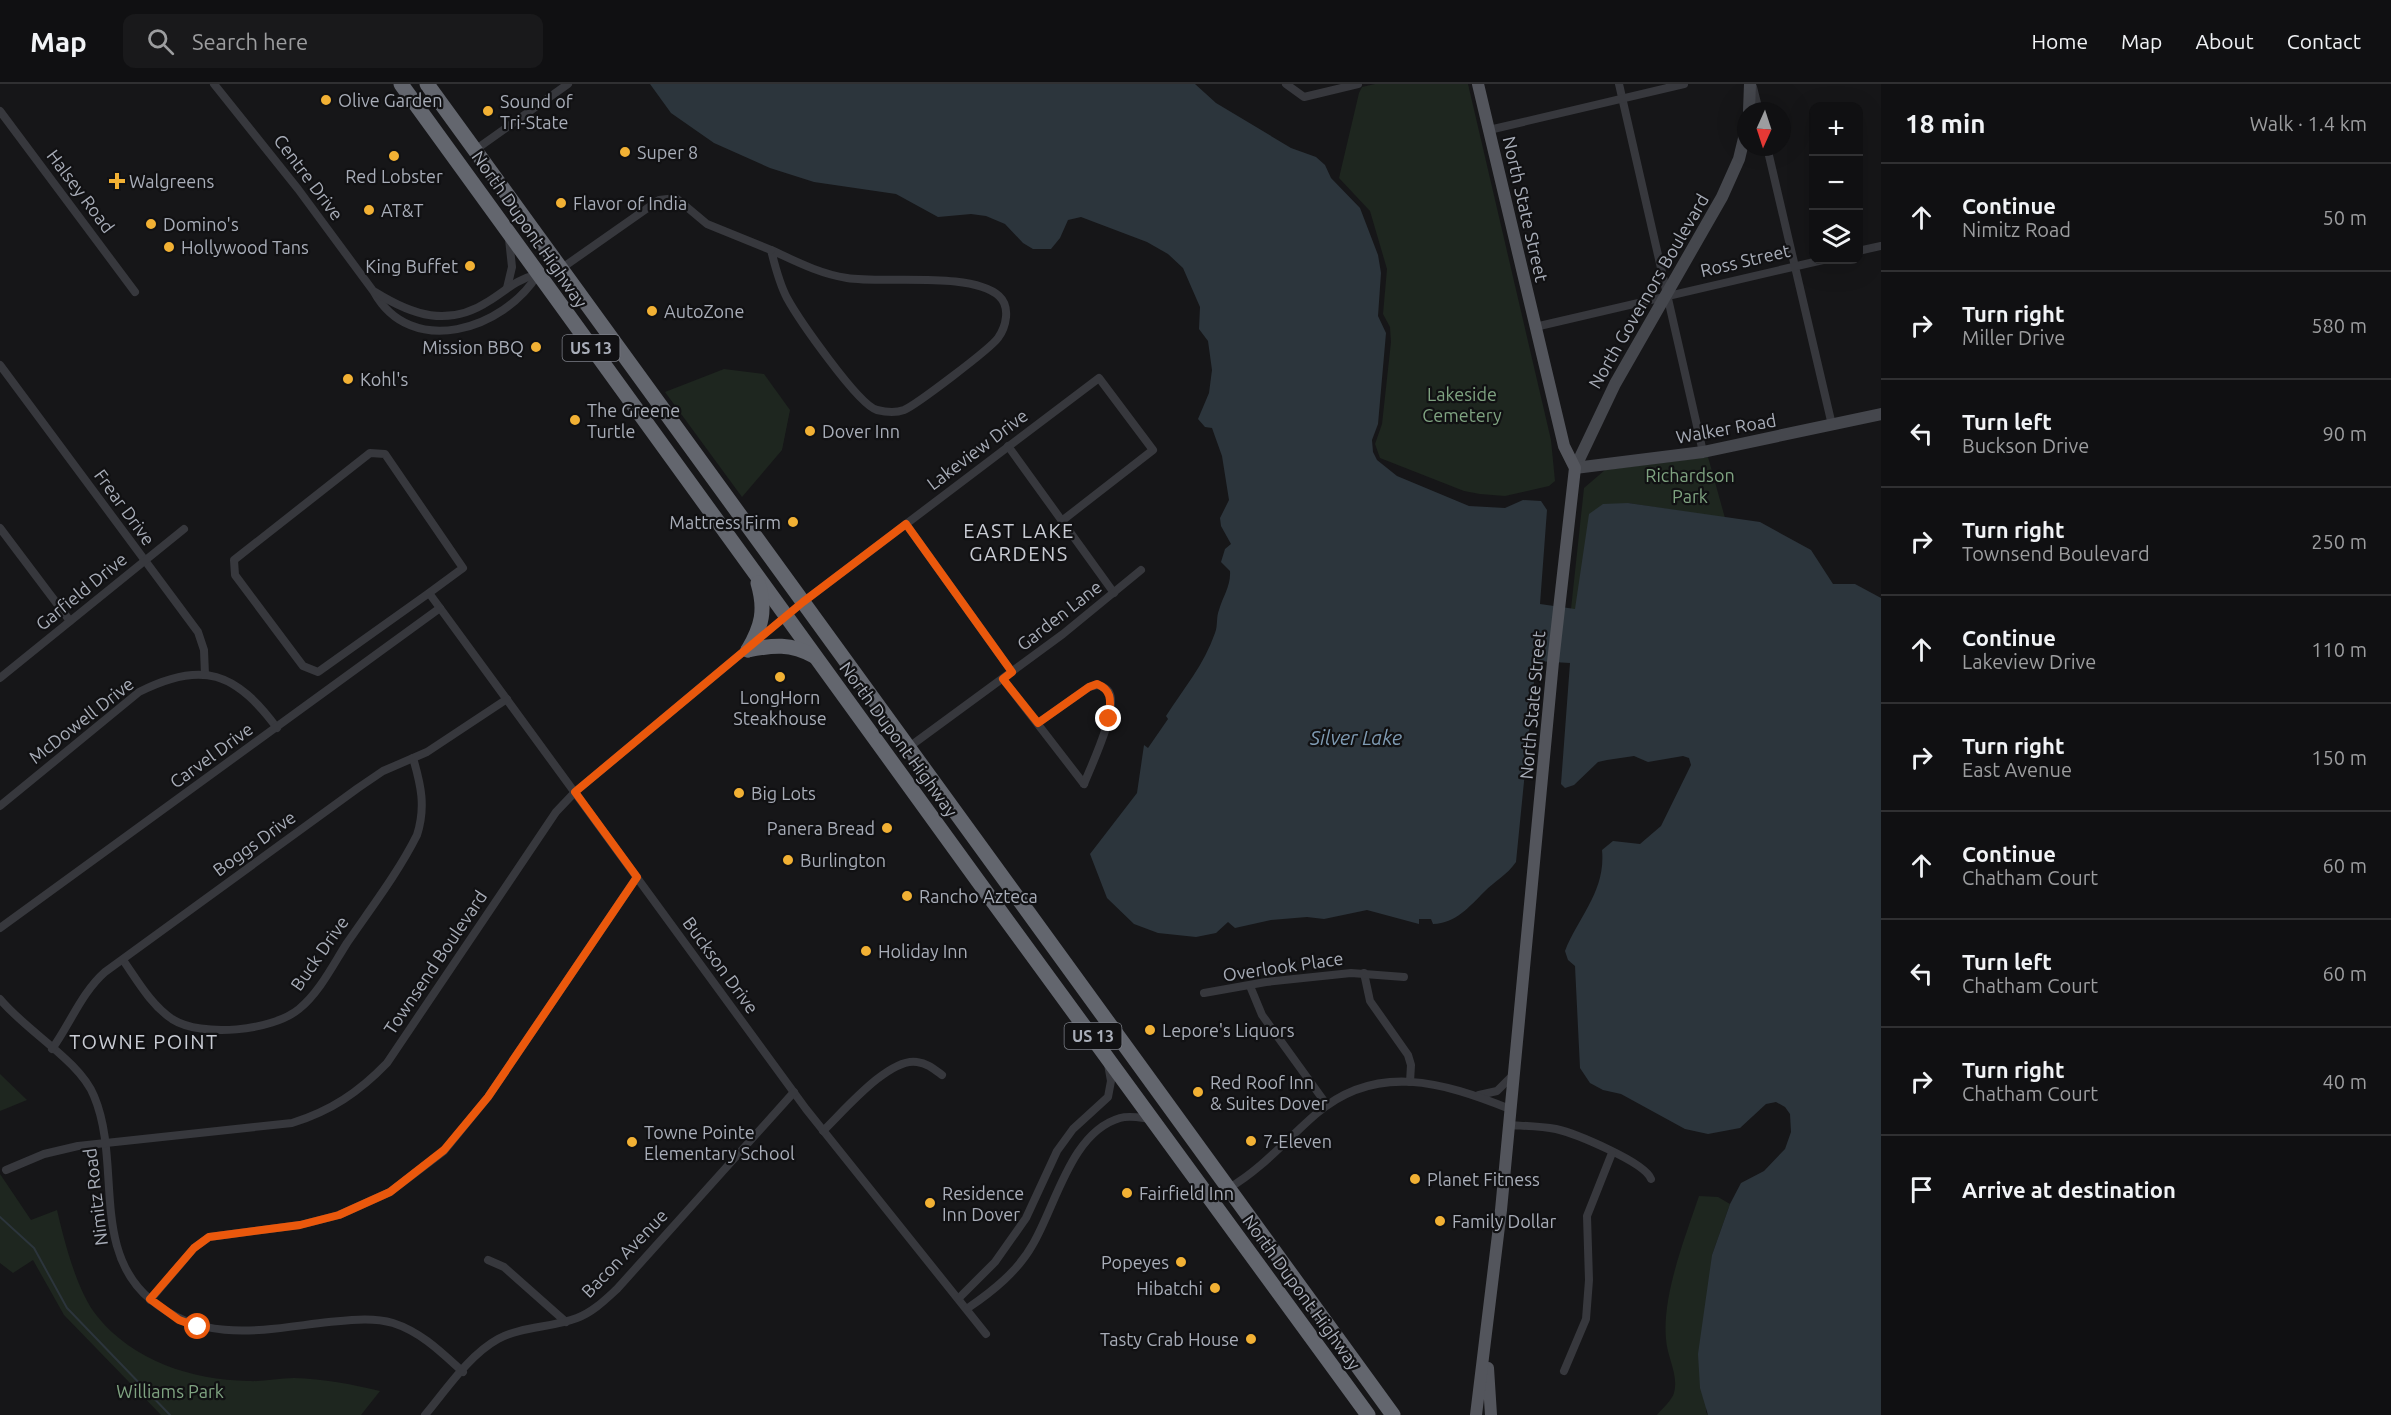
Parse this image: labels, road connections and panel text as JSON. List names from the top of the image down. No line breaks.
{"streets":{"highway":["North Dupont Highway","US 13"],"main road":["North State Street","North Governors Boulevard","Walker Road"],"street":["Centre Drive","Halsey Road","Ross Street","Lakeview Drive","Frear Drive","Garfield Drive","Garden Lane","McDowell Drive","Carvel Drive","Boggs Drive","Buck Drive","Townsend Boulevard","Buckson Drive","Overlook Place","Nimitz Road","Bacon Avenue"]},"crossings":[["Centre Drive","North Dupont Highway"],["North State Street","Ross Street"],["North State Street","North Governors Boulevard"],["North State Street","Walker Road"],["North Dupont Highway","Lakeview Drive"],["North Dupont Highway","Garden Lane"],["North Dupont Highway","Townsend Boulevard"],["Ross Street","North Governors Boulevard"],["North Governors Boulevard","Walker Road"],["Lakeview Drive","Townsend Boulevard"],["Frear Drive","Garfield Drive"],["Frear Drive","McDowell Drive"],["McDowell Drive","Carvel Drive"],["Carvel Drive","Buckson Drive"],["Boggs Drive","Buck Drive"],["Boggs Drive","Buckson Drive"],["Boggs Drive","Nimitz Road"],["Townsend Boulevard","Buckson Drive"],["Townsend Boulevard","Nimitz Road"],["Buckson Drive","Bacon Avenue"],["Nimitz Road","Bacon Avenue"]],"districts":["EAST LAKE GARDENS","TOWNE POINT"],"water":["Silver Lake"],"parks":["Lakeside Cemetery","Richardson Park","Williams Park"],"places":{"other":["Olive Garden","Sound of Tri-State","Super 8","Red Lobster","Flavor of India","AT&T","Domino's","Hollywood Tans","King Buffet","AutoZone","Mission BBQ","Kohl's","The Greene Turtle","Dover Inn","Mattress Firm","LongHorn Steakhouse","Big Lots","Panera Bread","Burlington","Rancho Azteca","Holiday Inn","Lepore's Liquors","Red Roof Inn & Suites Dover","7-Eleven","Towne Pointe Elementary School","Planet Fitness","Fairfield Inn","Residence Inn Dover","Family Dollar","Popeyes","Hibatchi","Tasty Crab House"],"health":["Walgreens"]},"north":"bottom","page":{"header":"Map","search":"Search here","nav":["Home","Map","About","Contact"],"heading":["18 min","Walk · 1.4 km"],"map_buttons":["+","−"],"list":[["Continue","Nimitz Road","50 m"],["Turn right","Miller Drive","580 m"],["Turn left","Buckson Drive","90 m"],["Turn right","Townsend Boulevard","250 m"],["Continue","Lakeview Drive","110 m"],["Turn right","East Avenue","150 m"],["Continue","Chatham Court","60 m"],["Turn left","Chatham Court","60 m"],["Turn right","Chatham Court","40 m"],"Arrive at destination"]}}
